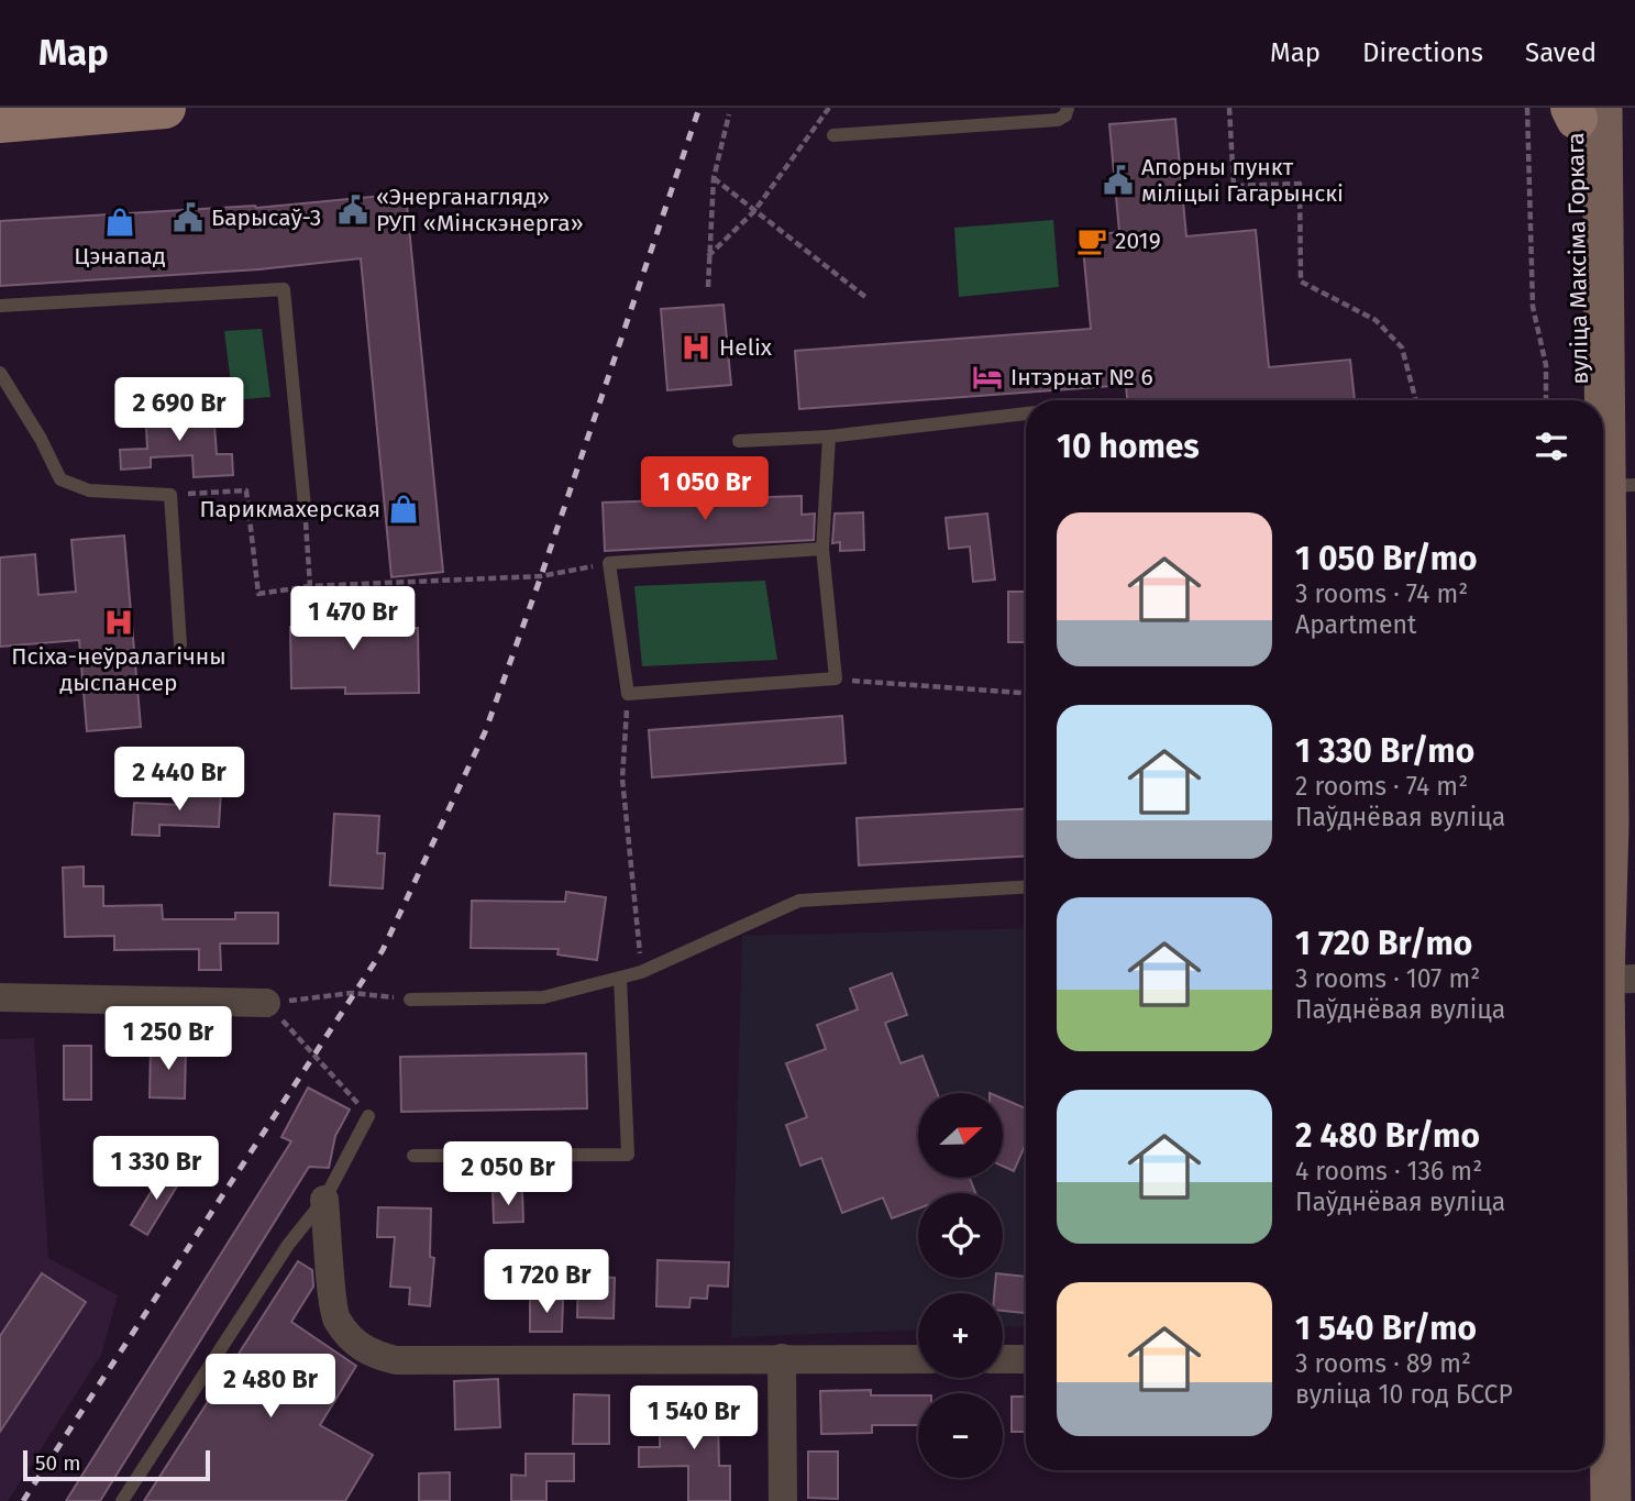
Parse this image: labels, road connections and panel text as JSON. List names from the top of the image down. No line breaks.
{"streets":{"street":["вуліца Максіма Горкага"]},"places":{"public building":["Апорны пункт міліцыі Гагарынскі","«Энерганагляд» РУП «Мінскэнерга»","Барысаў-3"],"shop":["Цэнапад","Парикмахерская"],"cafe":["2019"],"hospital":["Helix","Псіха-неўралагічны дыспансер"],"hotel":["Інтэрнат № 6"]},"scale_bar":"50 m","north":"right","page":{"header":"Map","nav":["Map","Directions","Saved"],"price":["2 690 Br","1 050 Br","1 470 Br","2 440 Br","1 250 Br","1 330 Br","2 050 Br","1 720 Br","2 480 Br","1 540 Br"],"heading":"10 homes","list":[{"name":"1 050 Br/mo","note":"3 rooms · 74 m² · Apartment"},{"name":"1 330 Br/mo","note":"2 rooms · 74 m² · Паўднёвая вуліца"},{"name":"1 720 Br/mo","note":"3 rooms · 107 m² · Паўднёвая вуліца"},{"name":"2 480 Br/mo","note":"4 rooms · 136 m² · Паўднёвая вуліца"},{"name":"1 540 Br/mo","note":"3 rooms · 89 m² · вуліца 10 год БССР"}],"map_buttons":["+","−"],"scale":"50 m"}}
